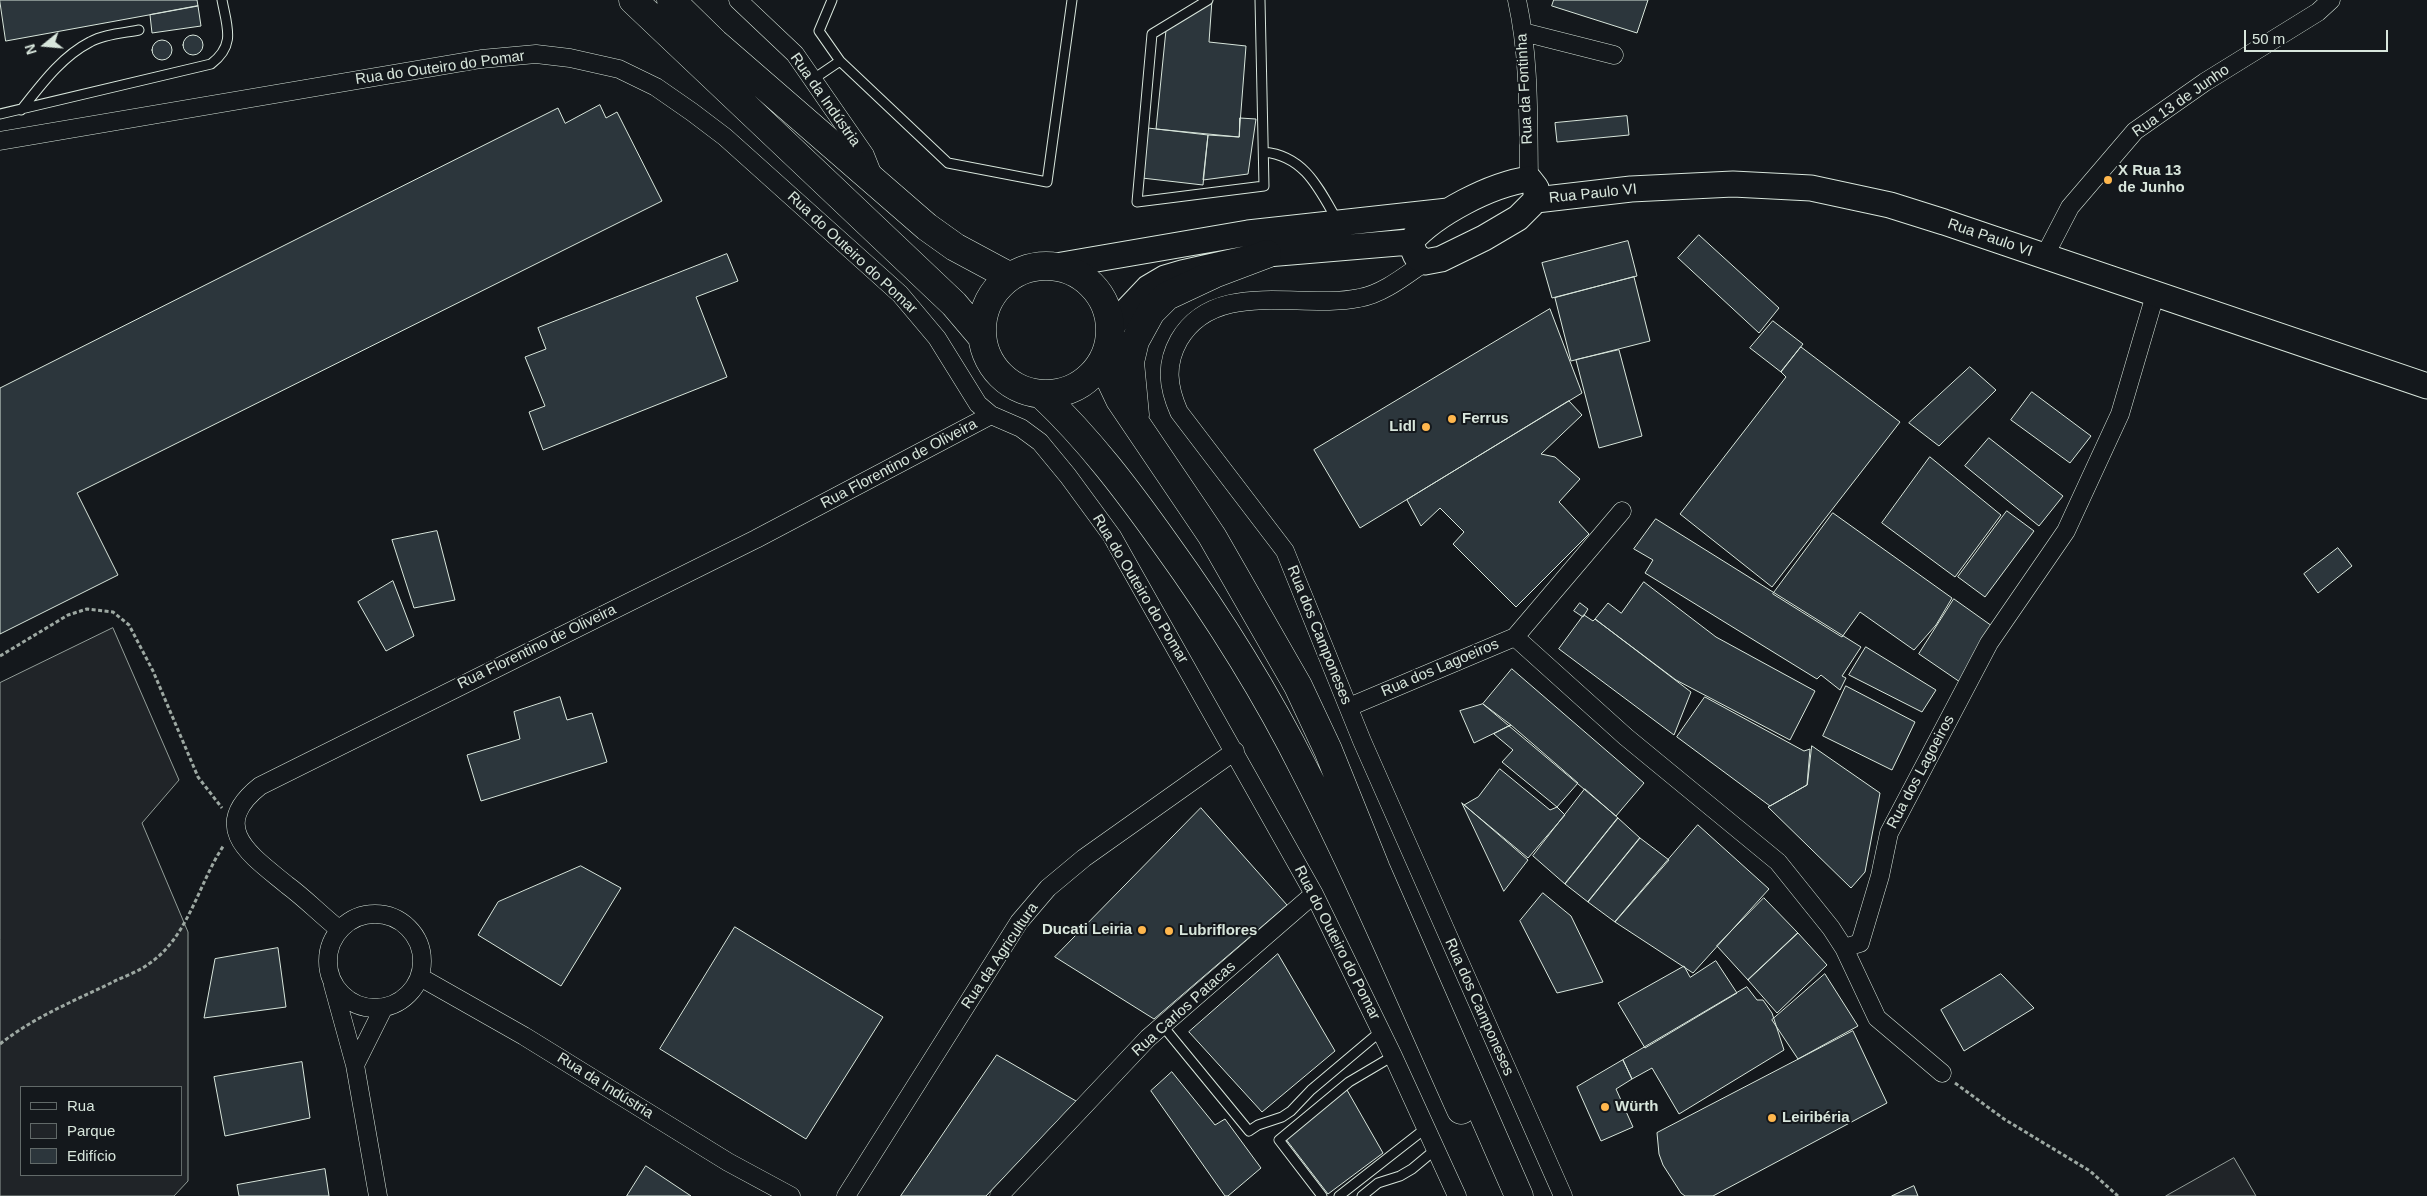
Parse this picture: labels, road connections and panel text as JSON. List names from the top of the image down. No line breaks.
{"streets":{"main road":["Rua Paulo VI"],"street":["Rua do Outeiro do Pomar","Rua da Fontinha","Rua da Indústria","Rua 13 de Junho","Rua Florentino de Oliveira","Rua dos Camponeses","Rua dos Lagoeiros","Rua da Agricultura","Rua Carlos Patacas"]},"crossings":[["Rua do Outeiro do Pomar","Rua Florentino de Oliveira"],["Rua do Outeiro do Pomar","Rua da Agricultura"],["Rua do Outeiro do Pomar","Rua Carlos Patacas"],["Rua da Fontinha","Rua Paulo VI"],["Rua 13 de Junho","Rua Paulo VI"],["Rua Paulo VI","Rua dos Camponeses"],["Rua Paulo VI","Rua dos Lagoeiros"],["Rua dos Camponeses","Rua dos Lagoeiros"]],"places":["X Rua 13 de Junho","Ferrus","Lidl","Ducati Leiria","Lubriflores","Würth","Leiribéria"],"legend":["Rua","Parque","Edifício"],"scale_bar":"50 m","north":"left"}
